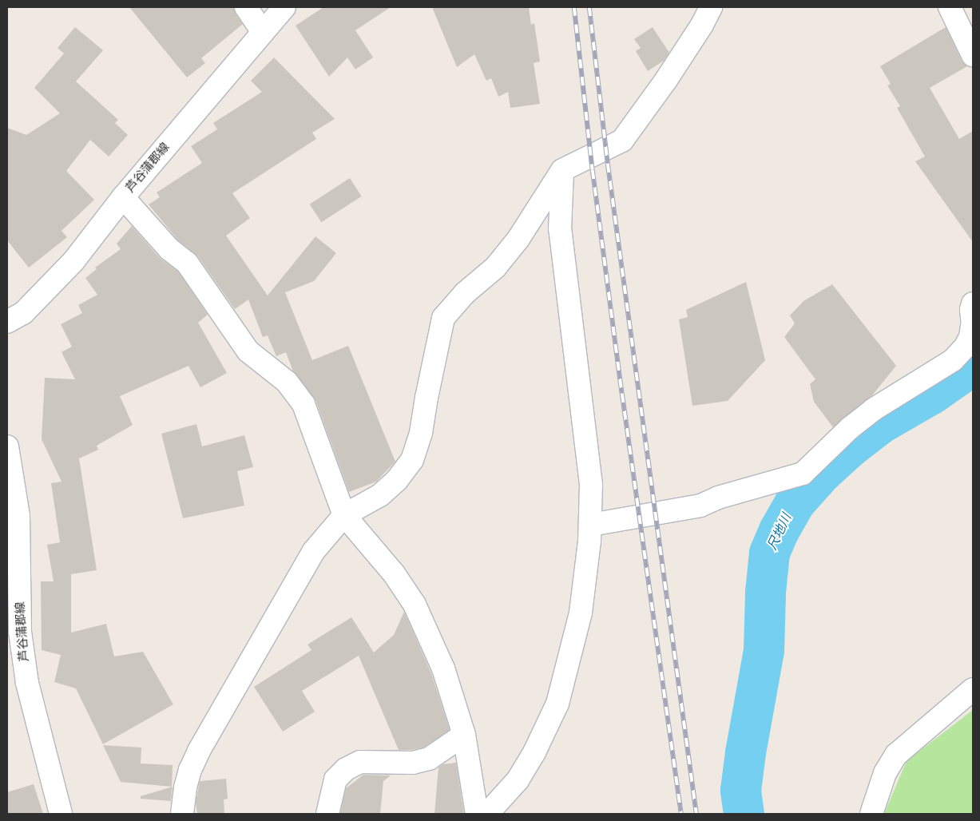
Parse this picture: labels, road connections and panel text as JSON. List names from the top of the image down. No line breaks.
{"streets":{"street":["芦谷蒲郡線"]},"water":["尺地川"]}
